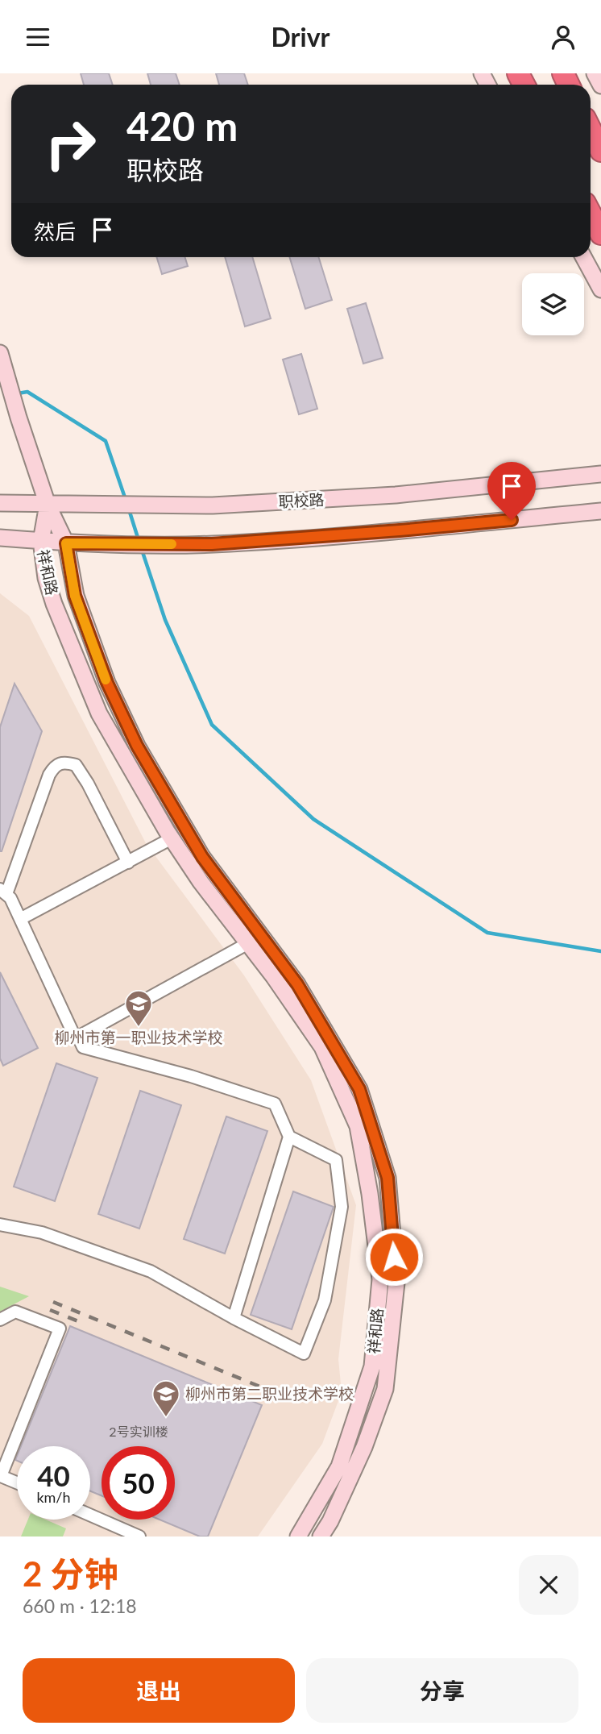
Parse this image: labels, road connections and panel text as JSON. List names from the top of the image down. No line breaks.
{"streets":{"main road":["职校路","祥和路"]},"crossings":[["职校路","祥和路"]],"places":{"school or university":["柳州市第一职业技术学校","柳州市第二职业技术学校"]},"house_numbers":["2号实训楼"],"page":{"header":"Drivr","turn":["420 m","职校路"],"then":"然后","speed":"40 km/h","limit":"50","heading":["2 分钟","660 m · 12:18"],"buttons":["退出","分享"]}}
